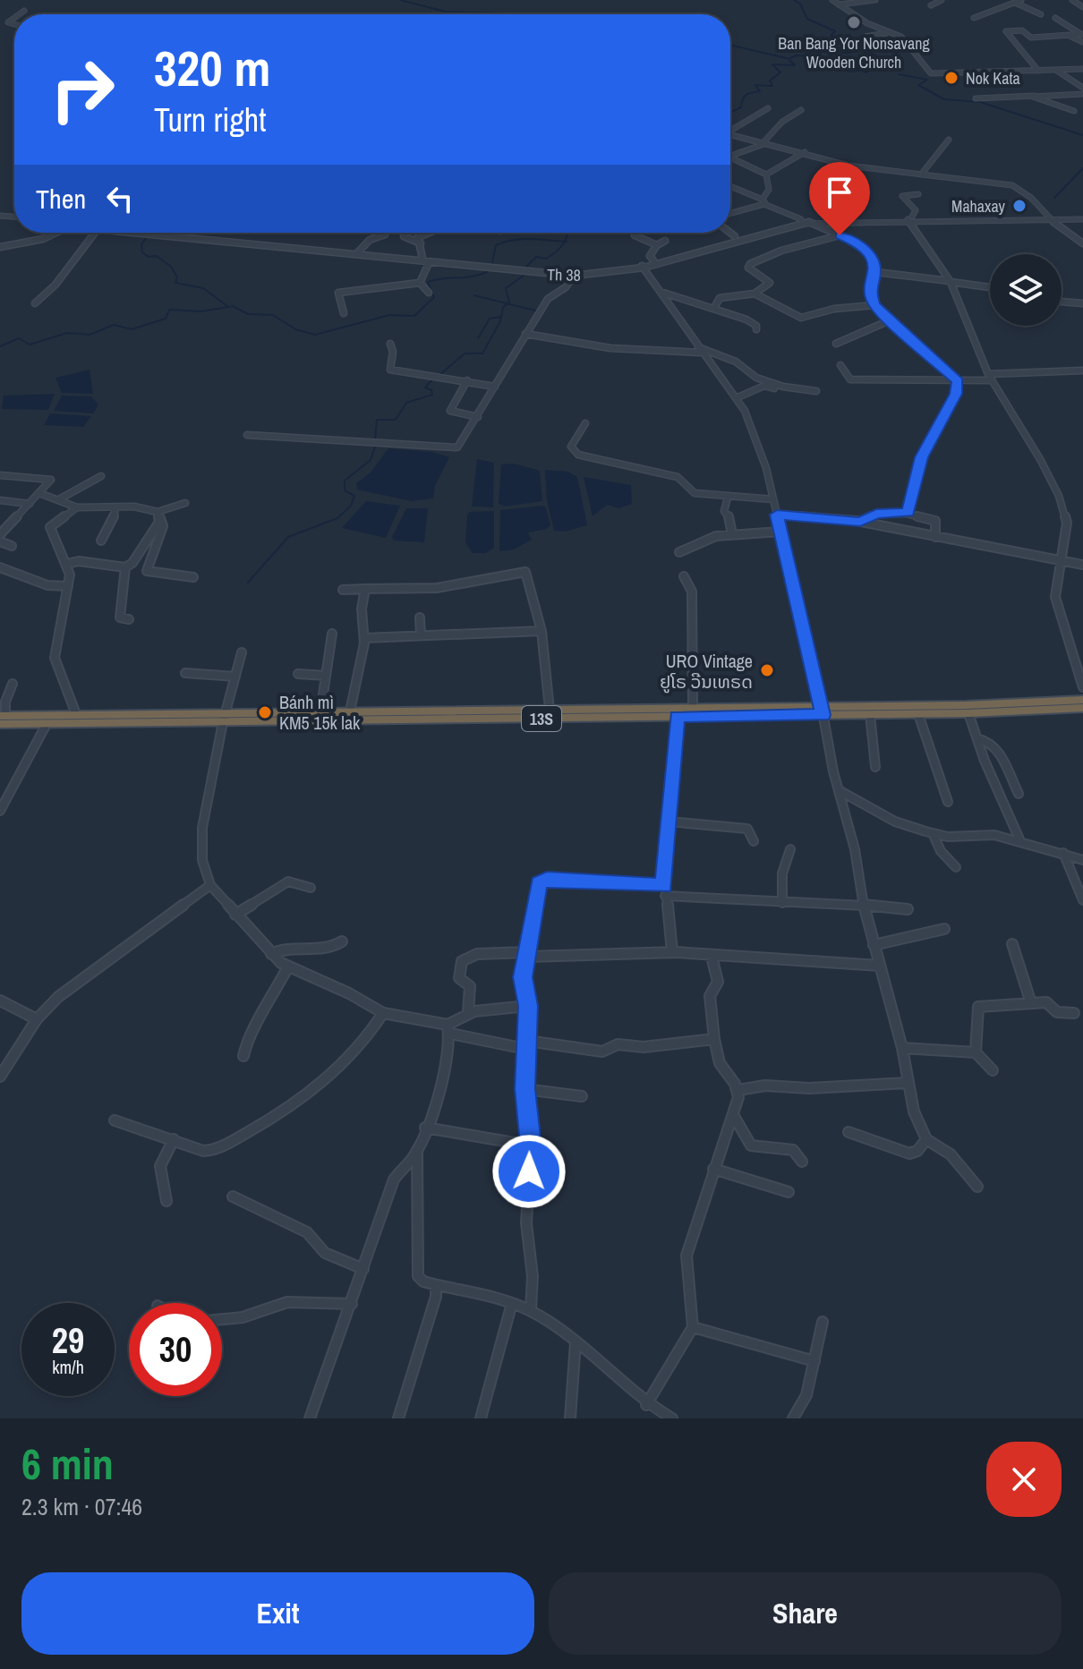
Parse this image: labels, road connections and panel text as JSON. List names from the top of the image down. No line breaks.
{"streets":{"highway":["13S"],"street":["Th 38"]},"places":["Ban Bang Yor Nonsavang Wooden Church","Nok Kata","Mahaxay","URO Vintage ຢູໂຣ ວີນເທຣດ","Bánh mì KM5 15k lak"],"page":{"turn":["320 m","Turn right"],"then":"Then","speed":"29 km/h","limit":"30","heading":["6 min","2.3 km · 07:46"],"buttons":["Exit","Share"]}}
